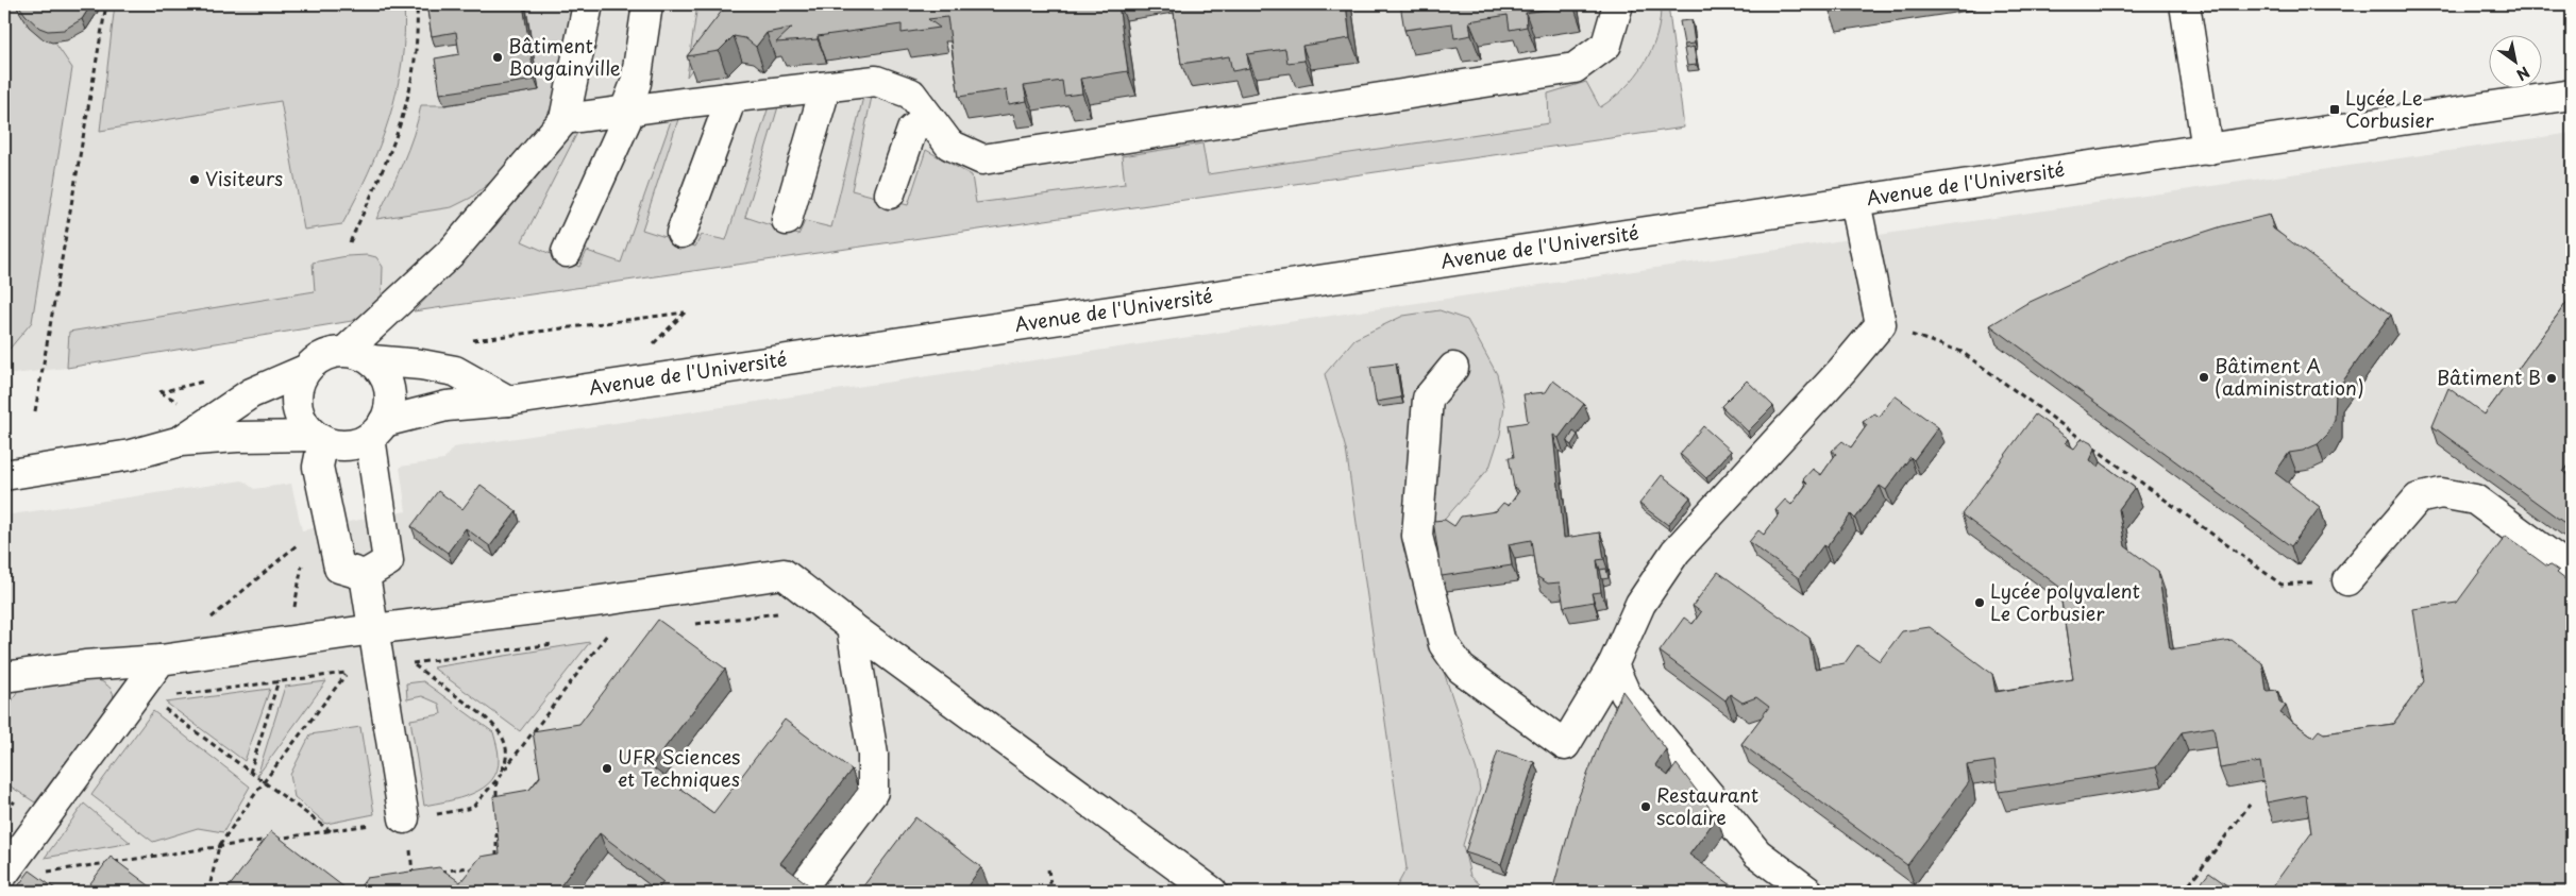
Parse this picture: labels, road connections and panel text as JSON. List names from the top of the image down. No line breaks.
{"streets":{"street":["Avenue de l'Université"]},"places":{"other":["Bâtiment Bougainville","Visiteurs","Bâtiment A (administration)","Bâtiment B","Lycée polyvalent Le Corbusier","UFR Sciences et Techniques","Restaurant scolaire"],"transit":["Lycée Le Corbusier"]},"north":"bottom right"}
